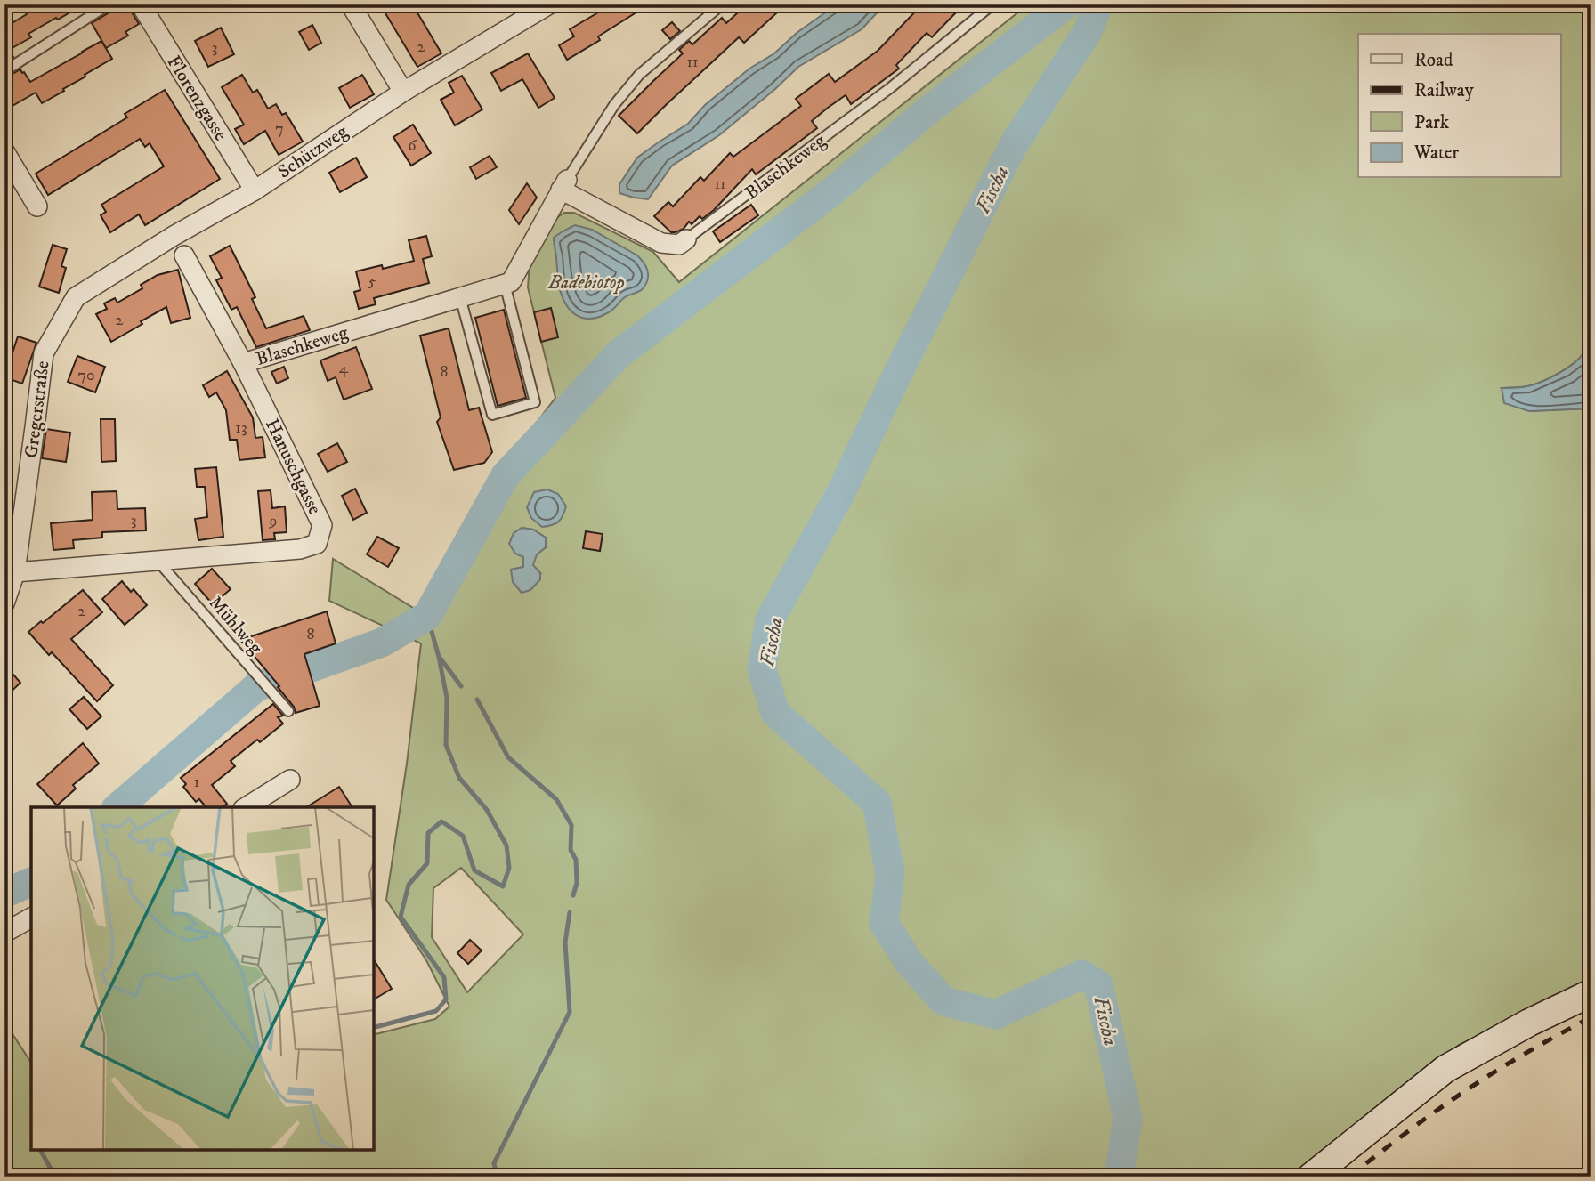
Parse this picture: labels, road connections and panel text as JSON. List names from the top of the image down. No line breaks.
{"streets":{"street":["Florenzgasse","Schützweg","Blaschkeweg","Gregerstraße","Hanuschgasse"],"lane":["Mühlweg"]},"crossings":[["Florenzgasse","Schützweg"],["Schützweg","Gregerstraße"],["Blaschkeweg","Hanuschgasse"],["Gregerstraße","Hanuschgasse"],["Hanuschgasse","Mühlweg"]],"water":["Fischa"],"parks":["Badebiotop"],"house_numbers":["2","3","11","7","6","11","5","2","4","8","70","13","3","9","2","8","1"],"legend":["Road","Railway","Park","Water"]}
